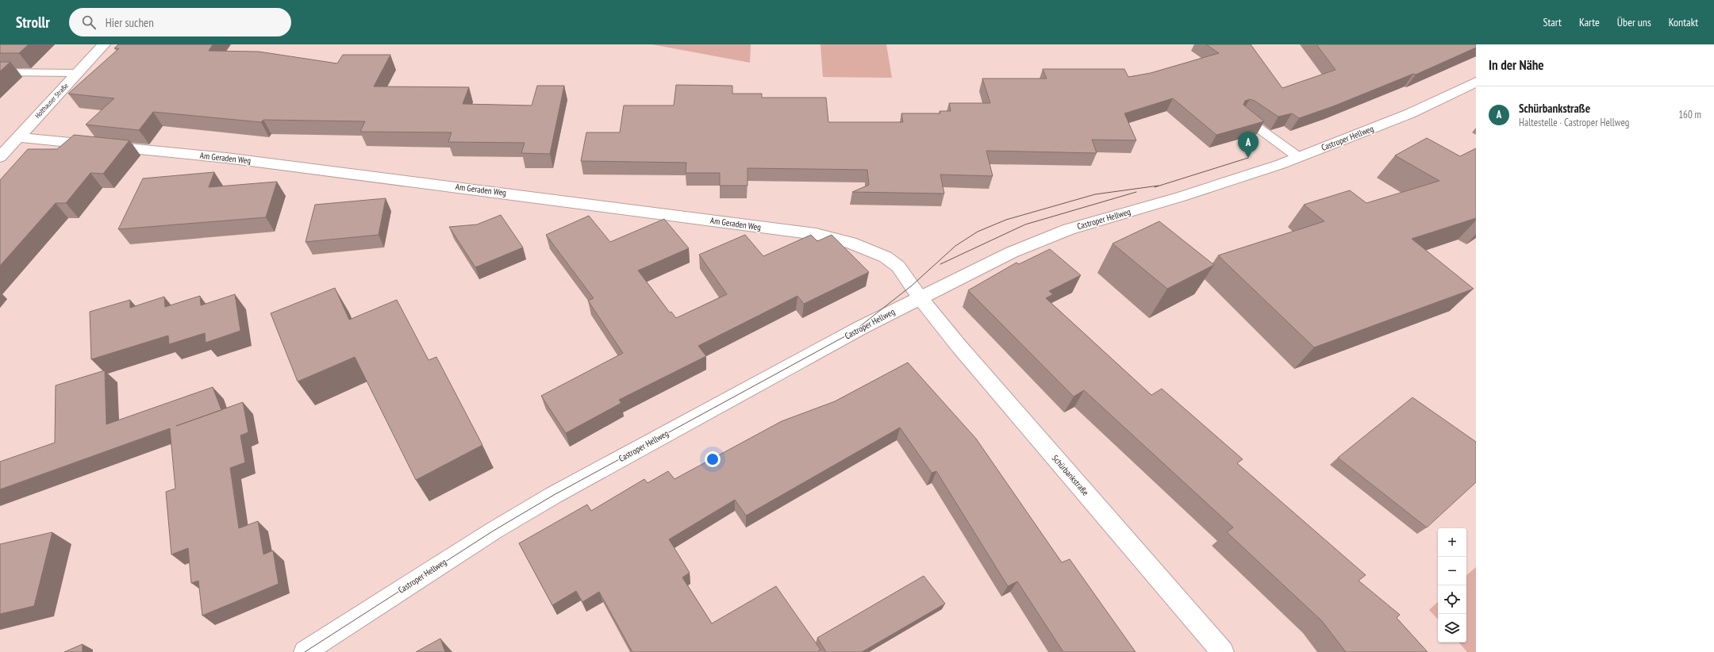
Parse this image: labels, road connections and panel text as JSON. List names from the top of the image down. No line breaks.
{"streets":{"street":["Holthauser Straße","Castroper Hellweg","Am Geraden Weg","Schürbankstraße"]},"crossings":[["Holthauser Straße","Am Geraden Weg"],["Castroper Hellweg","Am Geraden Weg"],["Castroper Hellweg","Schürbankstraße"],["Am Geraden Weg","Schürbankstraße"]],"page":{"header":"Strollr","search":"Hier suchen","nav":["Start","Karte","Über uns","Kontakt"],"heading":"In der Nähe","list":[{"mark":"A","name":"Schürbankstraße","note":"Haltestelle · Castroper Hellweg","value":"160 m"}],"pins":"A","map_buttons":["+","−"]}}
